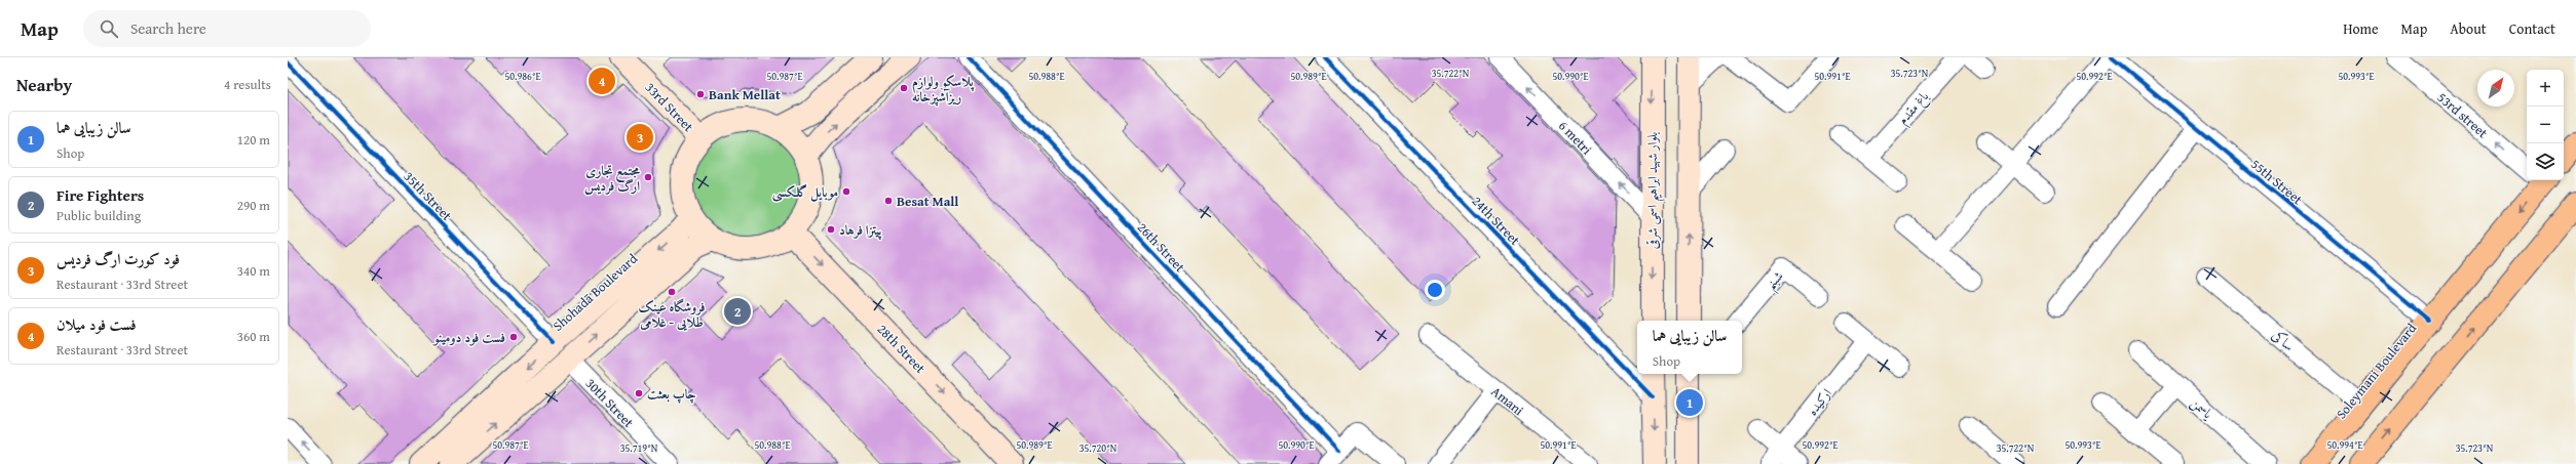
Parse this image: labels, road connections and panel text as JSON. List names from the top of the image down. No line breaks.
{"streets":{"main road":["33rd Street","بلوار شهید ابراهیم اسمی شرقی","Shohadā Boulevard","28th Street","Soleymani Boulevard"],"street":["باغ مقدم","53rd street","6 metri","55th Street","35th Street","24th Street","26th Street","شبنم","ساکی","Amani","ارکیده","30th Street","یاسمن"]},"crossings":[["33rd Street","Shohadā Boulevard"],["33rd Street","28th Street"],["6 metri","بلوار شهید ابراهیم اسمی شرقی"],["55th Street","Soleymani Boulevard"],["35th Street","Shohadā Boulevard"],["35th Street","30th Street"],["Shohadā Boulevard","28th Street"],["Shohadā Boulevard","30th Street"],["ساکی","Soleymani Boulevard"]],"one_way":["53rd street","6 metri","28th Street"],"places":["پلاسکو ولوازم ریزآشپزخانه","Bank Mellat","مجتمع تجاری ارگ فردیس","موبایل گلکسی","Besat Mall","پیتزا فرهاد","فروشگاه عینک طلایی - غلامی","فست فود دومینو","چاپ بعثت"],"north":"top right","page":{"header":"Map","search":"Search here","nav":["Home","Map","About","Contact"],"heading":["Nearby","4 results"],"pins":["4","3","2","1"],"map_buttons":["+","−"],"list":[{"mark":"1","name":"سالن زیبایی هما","note":"Shop","value":"120 m"},{"mark":"2","name":"Fire Fighters","note":"Public building","value":"290 m"},{"mark":"3","name":"فود کورت ارگ فردیس","note":"Restaurant · 33rd Street","value":"340 m"},{"mark":"4","name":"فست فود میلان","note":"Restaurant · 33rd Street","value":"360 m"}],"popup":["سالن زیبایی هما","Shop"]},"coordinates":["35.722°N","35.723°N","50.986°E","50.987°E","50.988°E","50.989°E","50.990°E","50.991°E","50.992°E","50.993°E","50.994°E","35.719°N","35.720°N"]}
